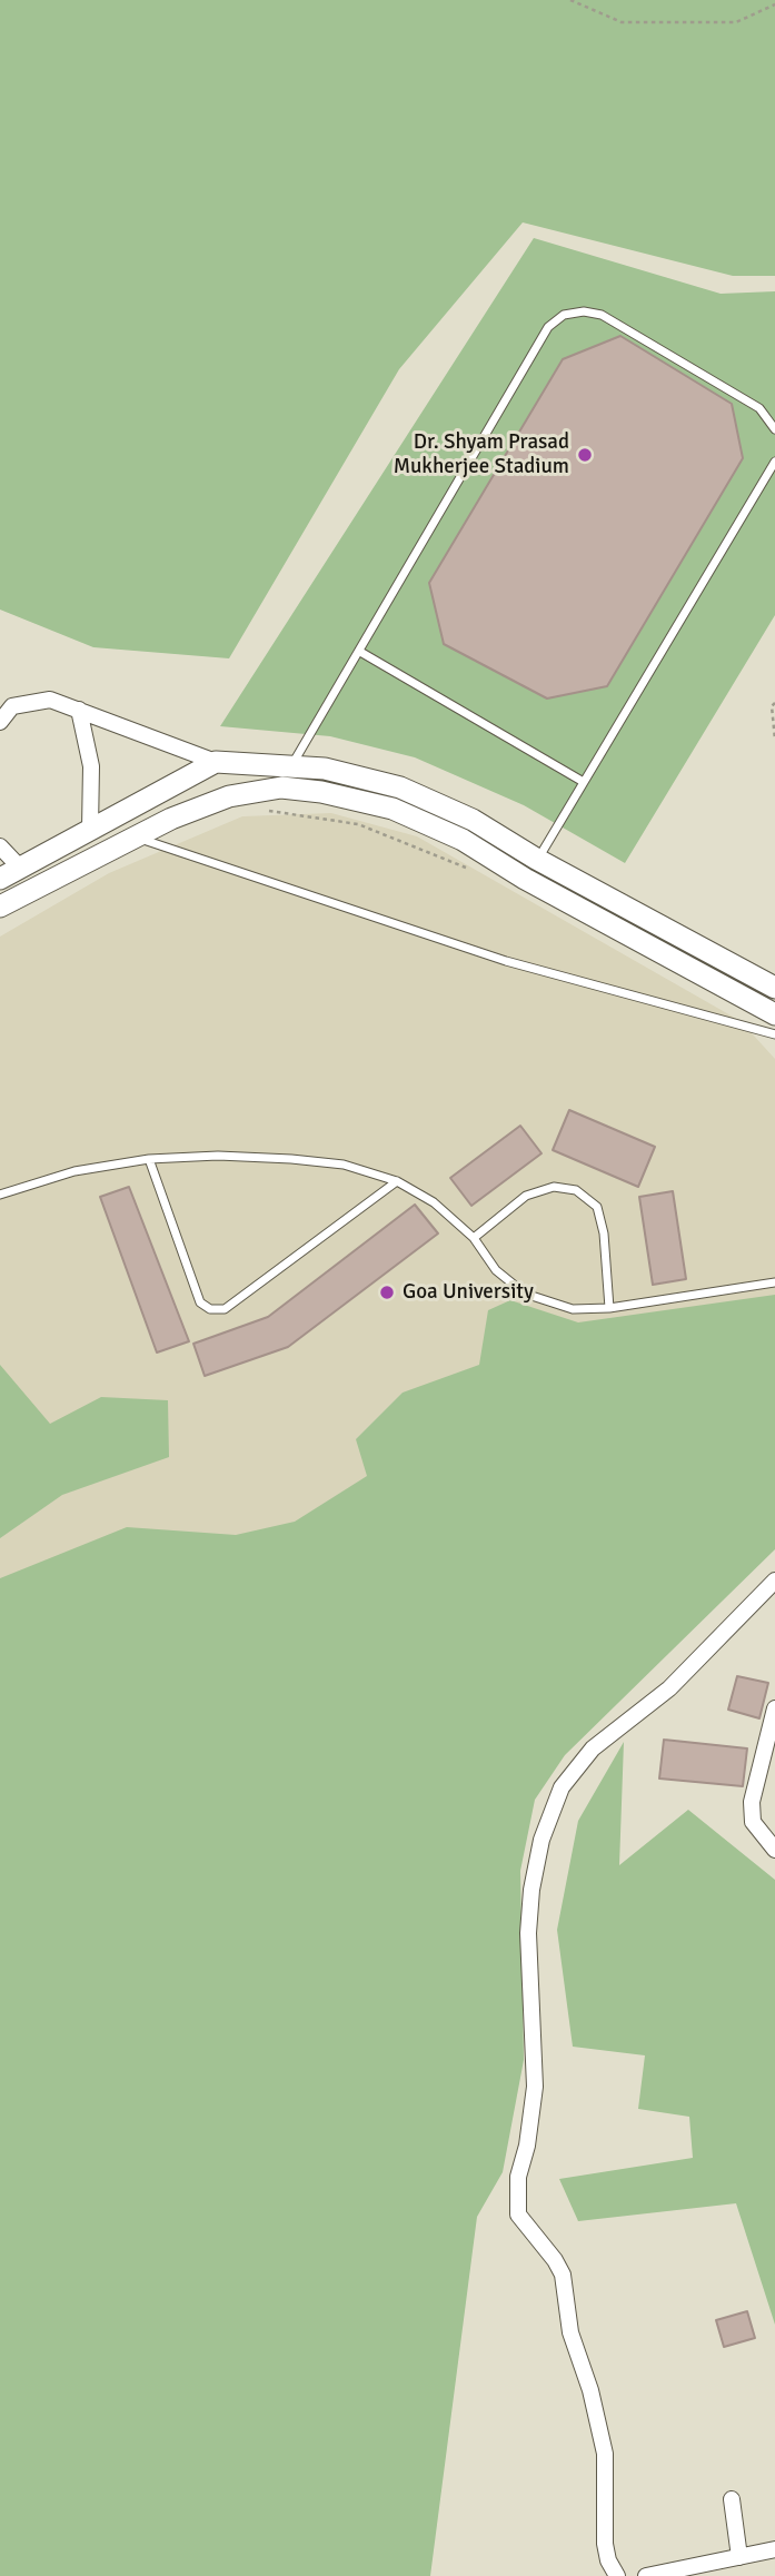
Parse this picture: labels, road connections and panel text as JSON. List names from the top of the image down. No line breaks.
{"places":["Dr. Shyam Prasad Mukherjee Stadium","Goa University"]}
